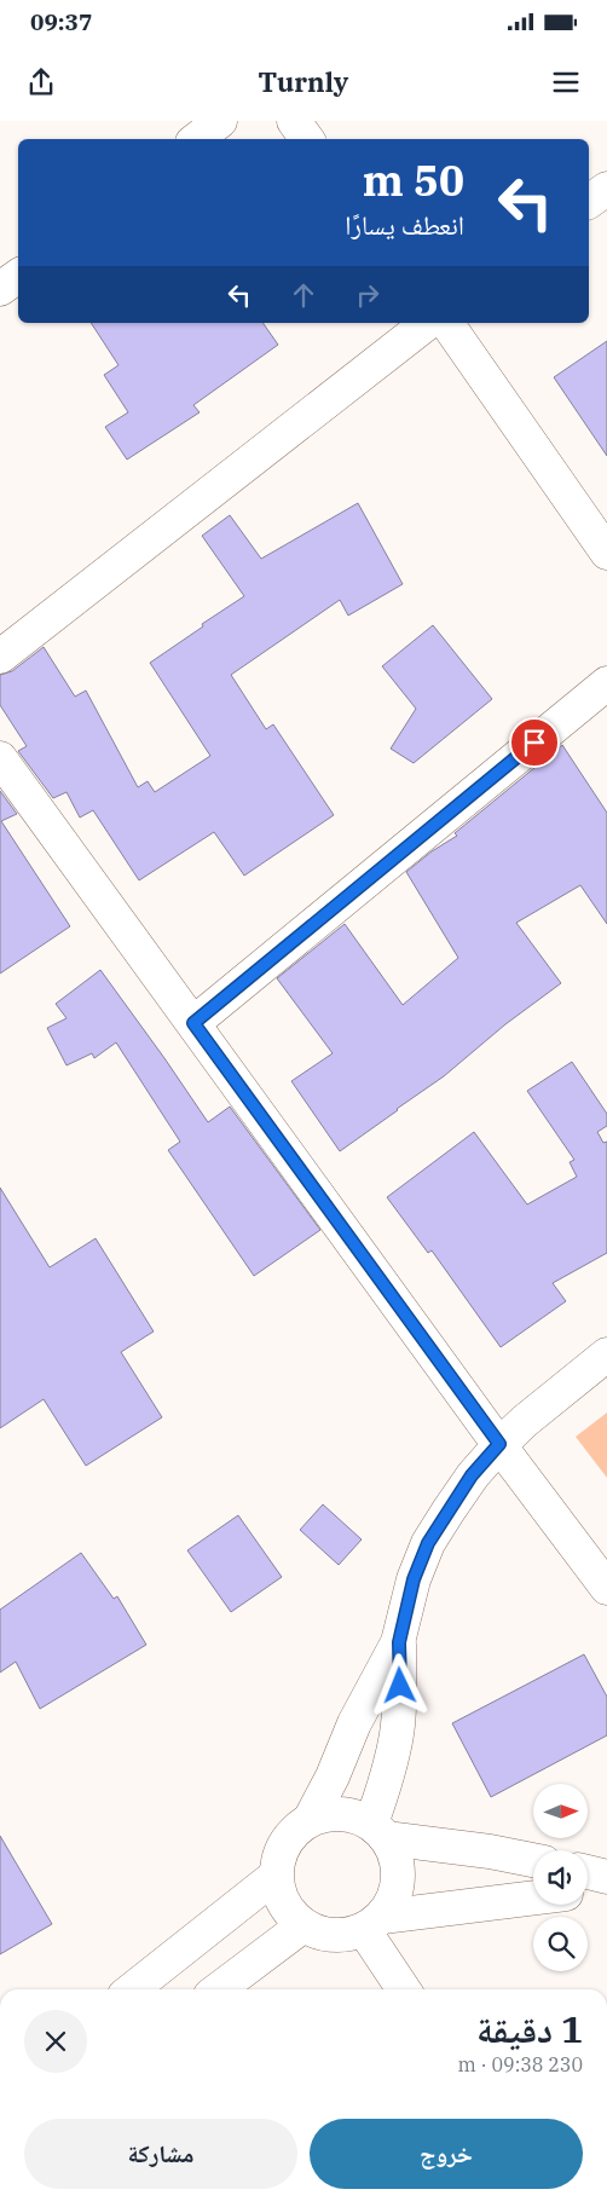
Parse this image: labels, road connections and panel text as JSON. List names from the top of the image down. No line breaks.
{"north":"right","page":{"status":"09:37","header":"Turnly","turn":["50 m","انعطف يسارًا"],"heading":["1 دقيقة","230 m · 09:38"],"buttons":["خروج","مشاركة"]}}
